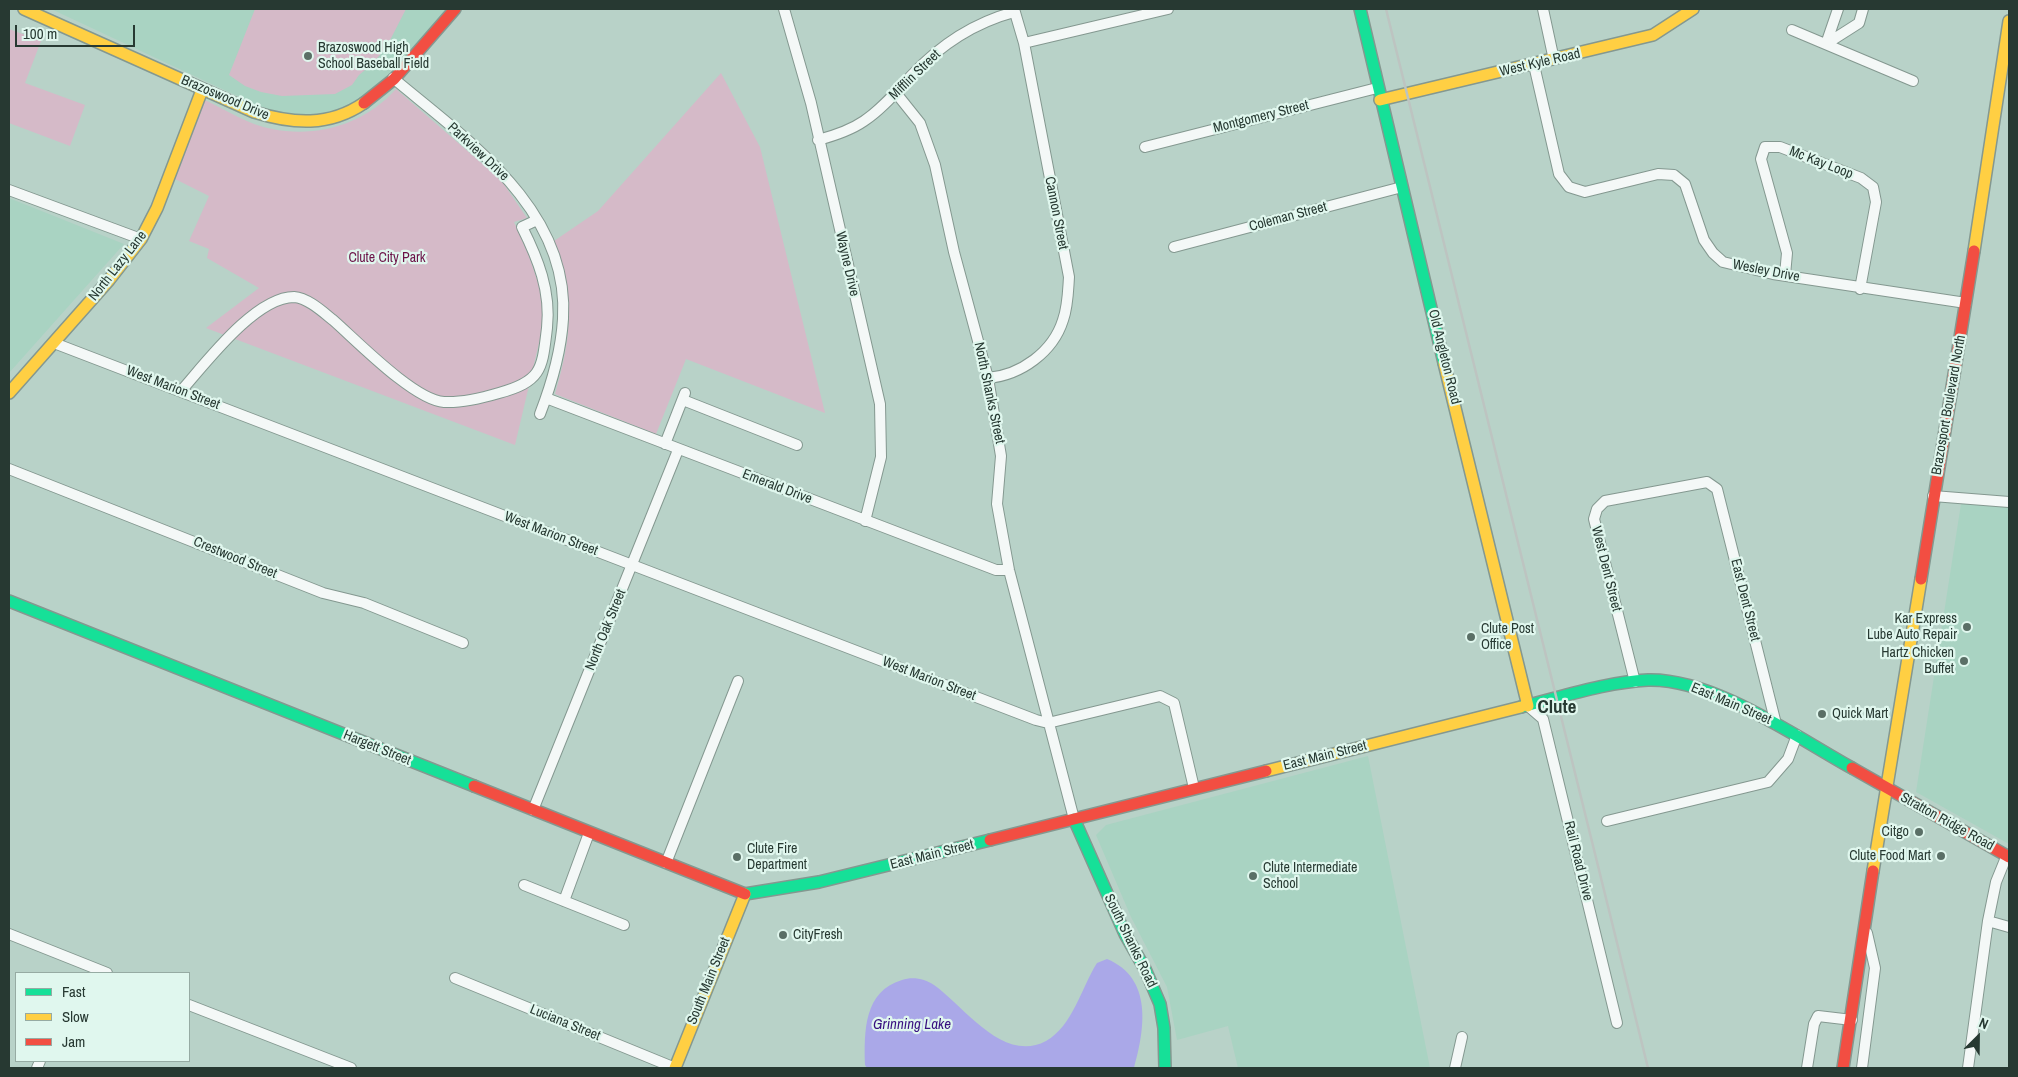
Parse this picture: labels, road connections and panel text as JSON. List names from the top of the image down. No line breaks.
{"streets":{"street":["West Kyle Road","Mifflin Street","Brazoswood Drive","Montgomery Street","Parkview Drive","Mc Kay Loop","Cannon Street","Coleman Street","Wayne Drive","North Lazy Lane","Wesley Drive","Old Angleton Road","West Marion Street","North Shanks Street","Brazosport Boulevard North","Emerald Drive","Crestwood Street","West Dent Street","East Dent Street","North Oak Street","East Main Street","Hargett Street","Stratton Ridge Road","Rail Road Drive","South Shanks Road","South Main Street","Luciana Street"]},"crossings":[["West Kyle Road","Montgomery Street"],["West Kyle Road","Wesley Drive"],["West Kyle Road","Old Angleton Road"],["Mifflin Street","Cannon Street"],["Mifflin Street","Wayne Drive"],["Mifflin Street","North Shanks Street"],["Brazoswood Drive","Parkview Drive"],["Brazoswood Drive","North Lazy Lane"],["Montgomery Street","Old Angleton Road"],["Parkview Drive","Emerald Drive"],["Mc Kay Loop","Wesley Drive"],["Cannon Street","North Shanks Street"],["Coleman Street","Old Angleton Road"],["Wayne Drive","Emerald Drive"],["North Lazy Lane","West Marion Street"],["Wesley Drive","Brazosport Boulevard North"],["Old Angleton Road","East Main Street"],["Old Angleton Road","Rail Road Drive"],["West Marion Street","North Shanks Street"],["West Marion Street","North Oak Street"],["North Shanks Street","Emerald Drive"],["North Shanks Street","East Main Street"],["North Shanks Street","South Shanks Road"],["Brazosport Boulevard North","East Main Street"],["Brazosport Boulevard North","Stratton Ridge Road"],["Emerald Drive","North Oak Street"],["West Dent Street","East Dent Street"],["West Dent Street","East Main Street"],["East Dent Street","East Main Street"],["North Oak Street","Hargett Street"],["East Main Street","Hargett Street"],["East Main Street","Stratton Ridge Road"],["East Main Street","Rail Road Drive"],["East Main Street","South Shanks Road"],["East Main Street","South Main Street"],["Hargett Street","South Main Street"],["South Main Street","Luciana Street"]],"districts":["Clute"],"water":["Grinning Lake"],"parks":["Clute City Park"],"places":["Brazoswood High School Baseball Field","Kar Express Lube Auto Repair","Clute Post Office","Hartz Chicken Buffet","Quick Mart","Citgo","Clute Food Mart","Clute Fire Department","Clute Intermediate School","CityFresh"],"legend":["Fast","Slow","Jam"],"scale_bar":"100 m","north":"top right"}
